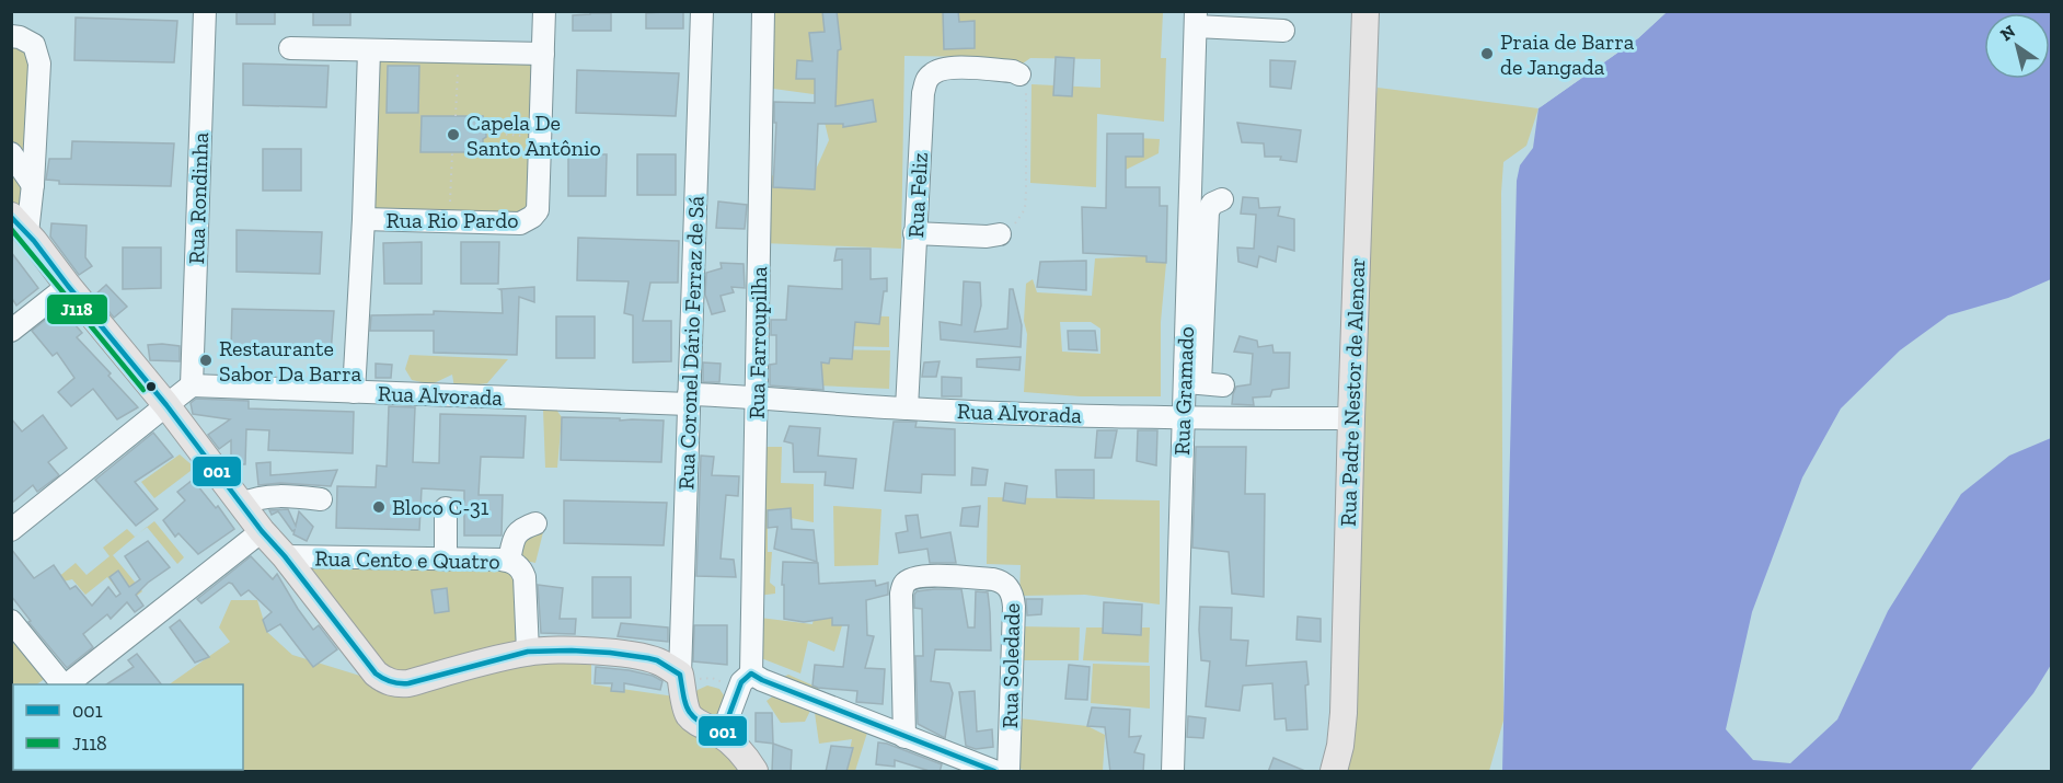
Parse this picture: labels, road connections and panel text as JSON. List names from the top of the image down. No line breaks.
{"streets":{"main road":["Rua Padre Nestor de Alencar"],"street":["Rua Feliz","Rua Rondinha","Rua Rio Pardo","Rua Coronel Dário Ferraz de Sá","Rua Farroupilha","Rua Gramado","Rua Alvorada","Rua Cento e Quatro","Rua Soledade"]},"crossings":[["Rua Feliz","Rua Alvorada"],["Rua Rondinha","Rua Alvorada"],["Rua Rio Pardo","Rua Alvorada"],["Rua Coronel Dário Ferraz de Sá","Rua Alvorada"],["Rua Farroupilha","Rua Alvorada"],["Rua Gramado","Rua Alvorada"],["Rua Padre Nestor de Alencar","Rua Alvorada"]],"places":["Praia de Barra de Jangada","Capela De Santo Antônio","Restaurante Sabor Da Barra","Bloco C-31"],"lines":["transit line 001","transit line J118"],"legend":["001","J118"],"north":"top left"}
